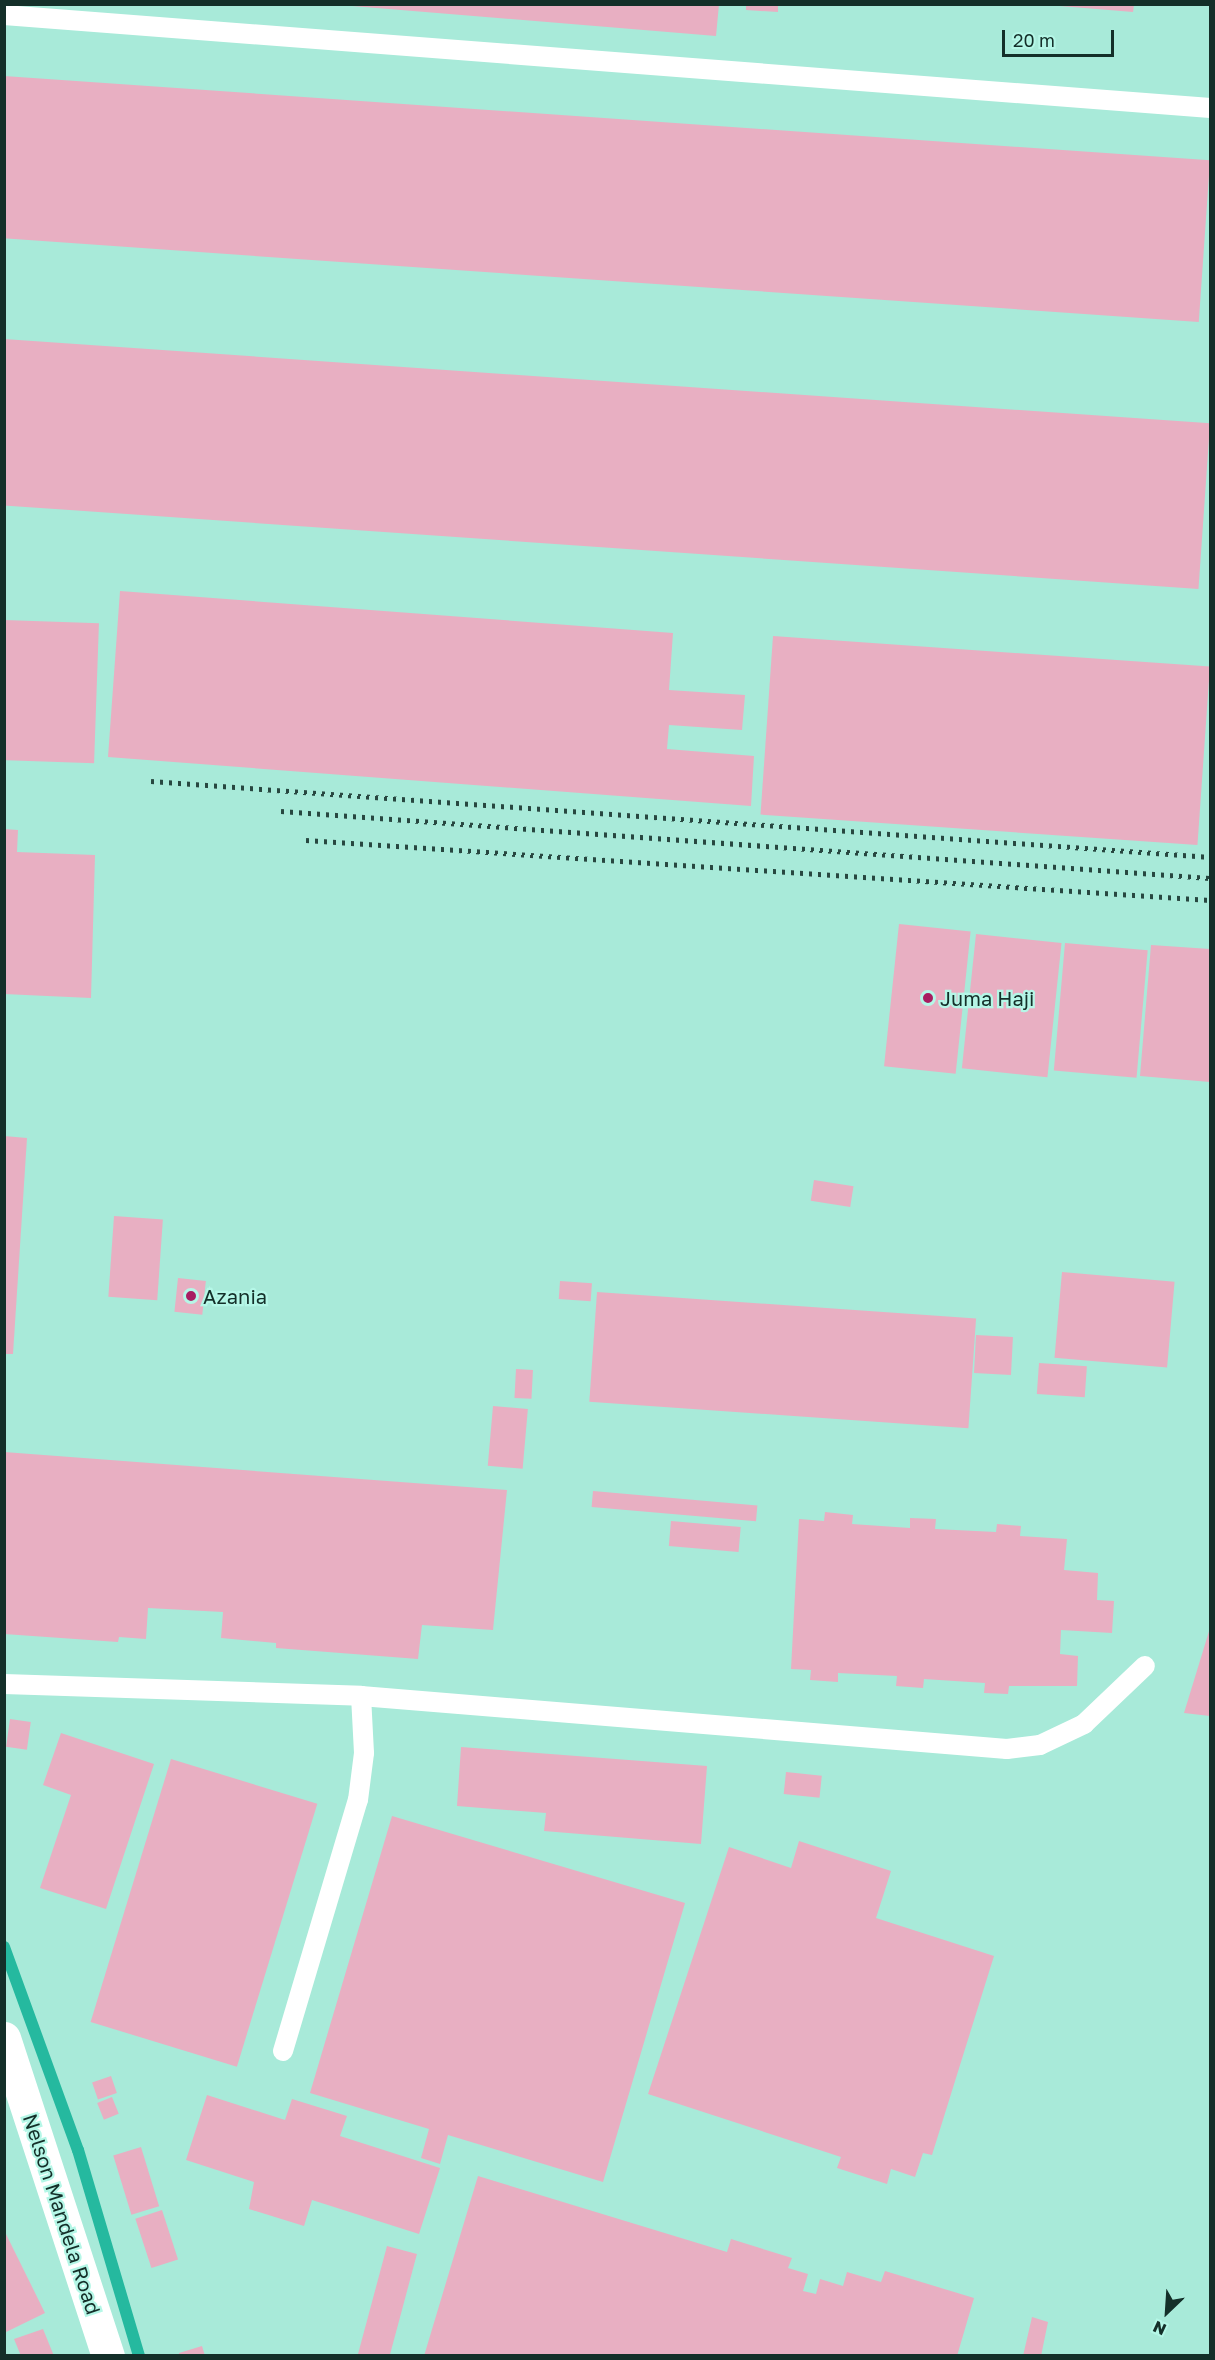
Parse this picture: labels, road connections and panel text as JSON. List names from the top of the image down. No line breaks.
{"streets":{"main road":["Nelson Mandela Road"]},"places":["Juma Haji","Azania"],"scale_bar":"20 m","north":"bottom left"}
